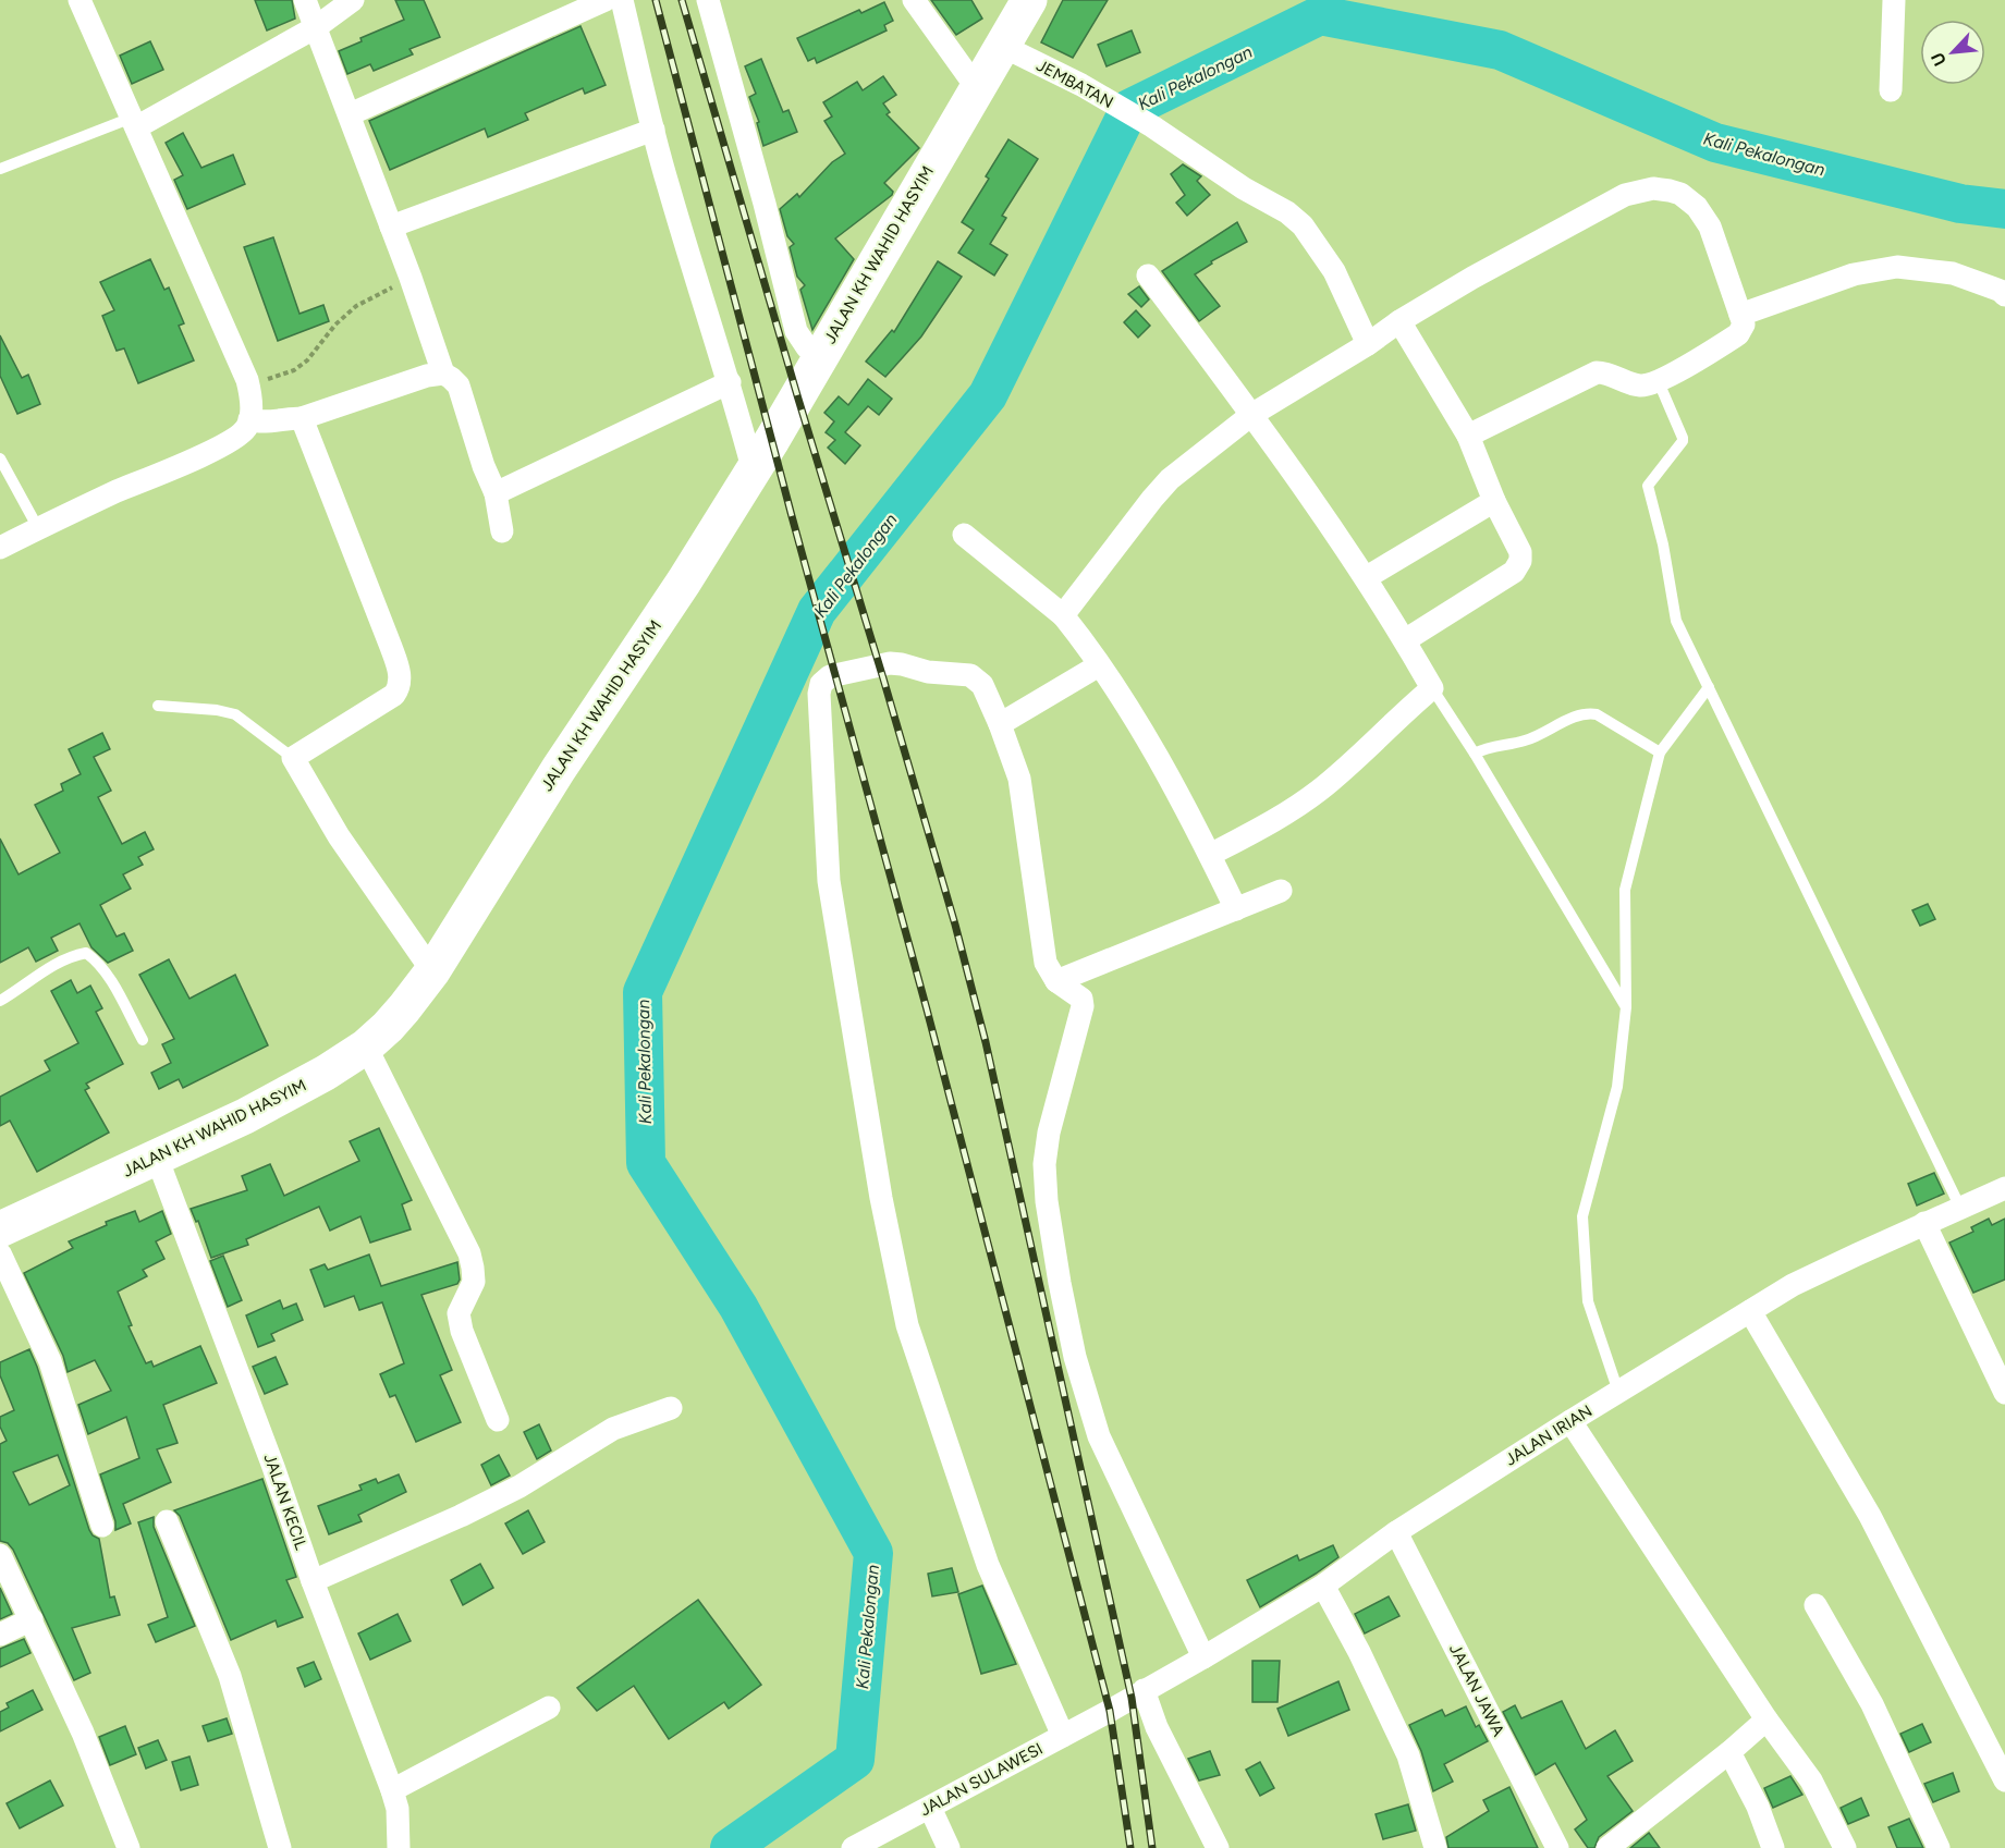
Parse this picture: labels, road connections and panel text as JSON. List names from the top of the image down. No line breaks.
{"streets":{"main road":["JALAN KH WAHID HASYIM"],"street":["JEMBATAN","JALAN IRIAN","JALAN KECIL","JALAN JAWA","JALAN SULAWESI"]},"crossings":[["JEMBATAN","JALAN KH WAHID HASYIM"],["JALAN KH WAHID HASYIM","JALAN KECIL"],["JALAN IRIAN","JALAN JAWA"],["JALAN IRIAN","JALAN SULAWESI"]],"water":["Kali Pekalongan"],"north":"bottom left"}
